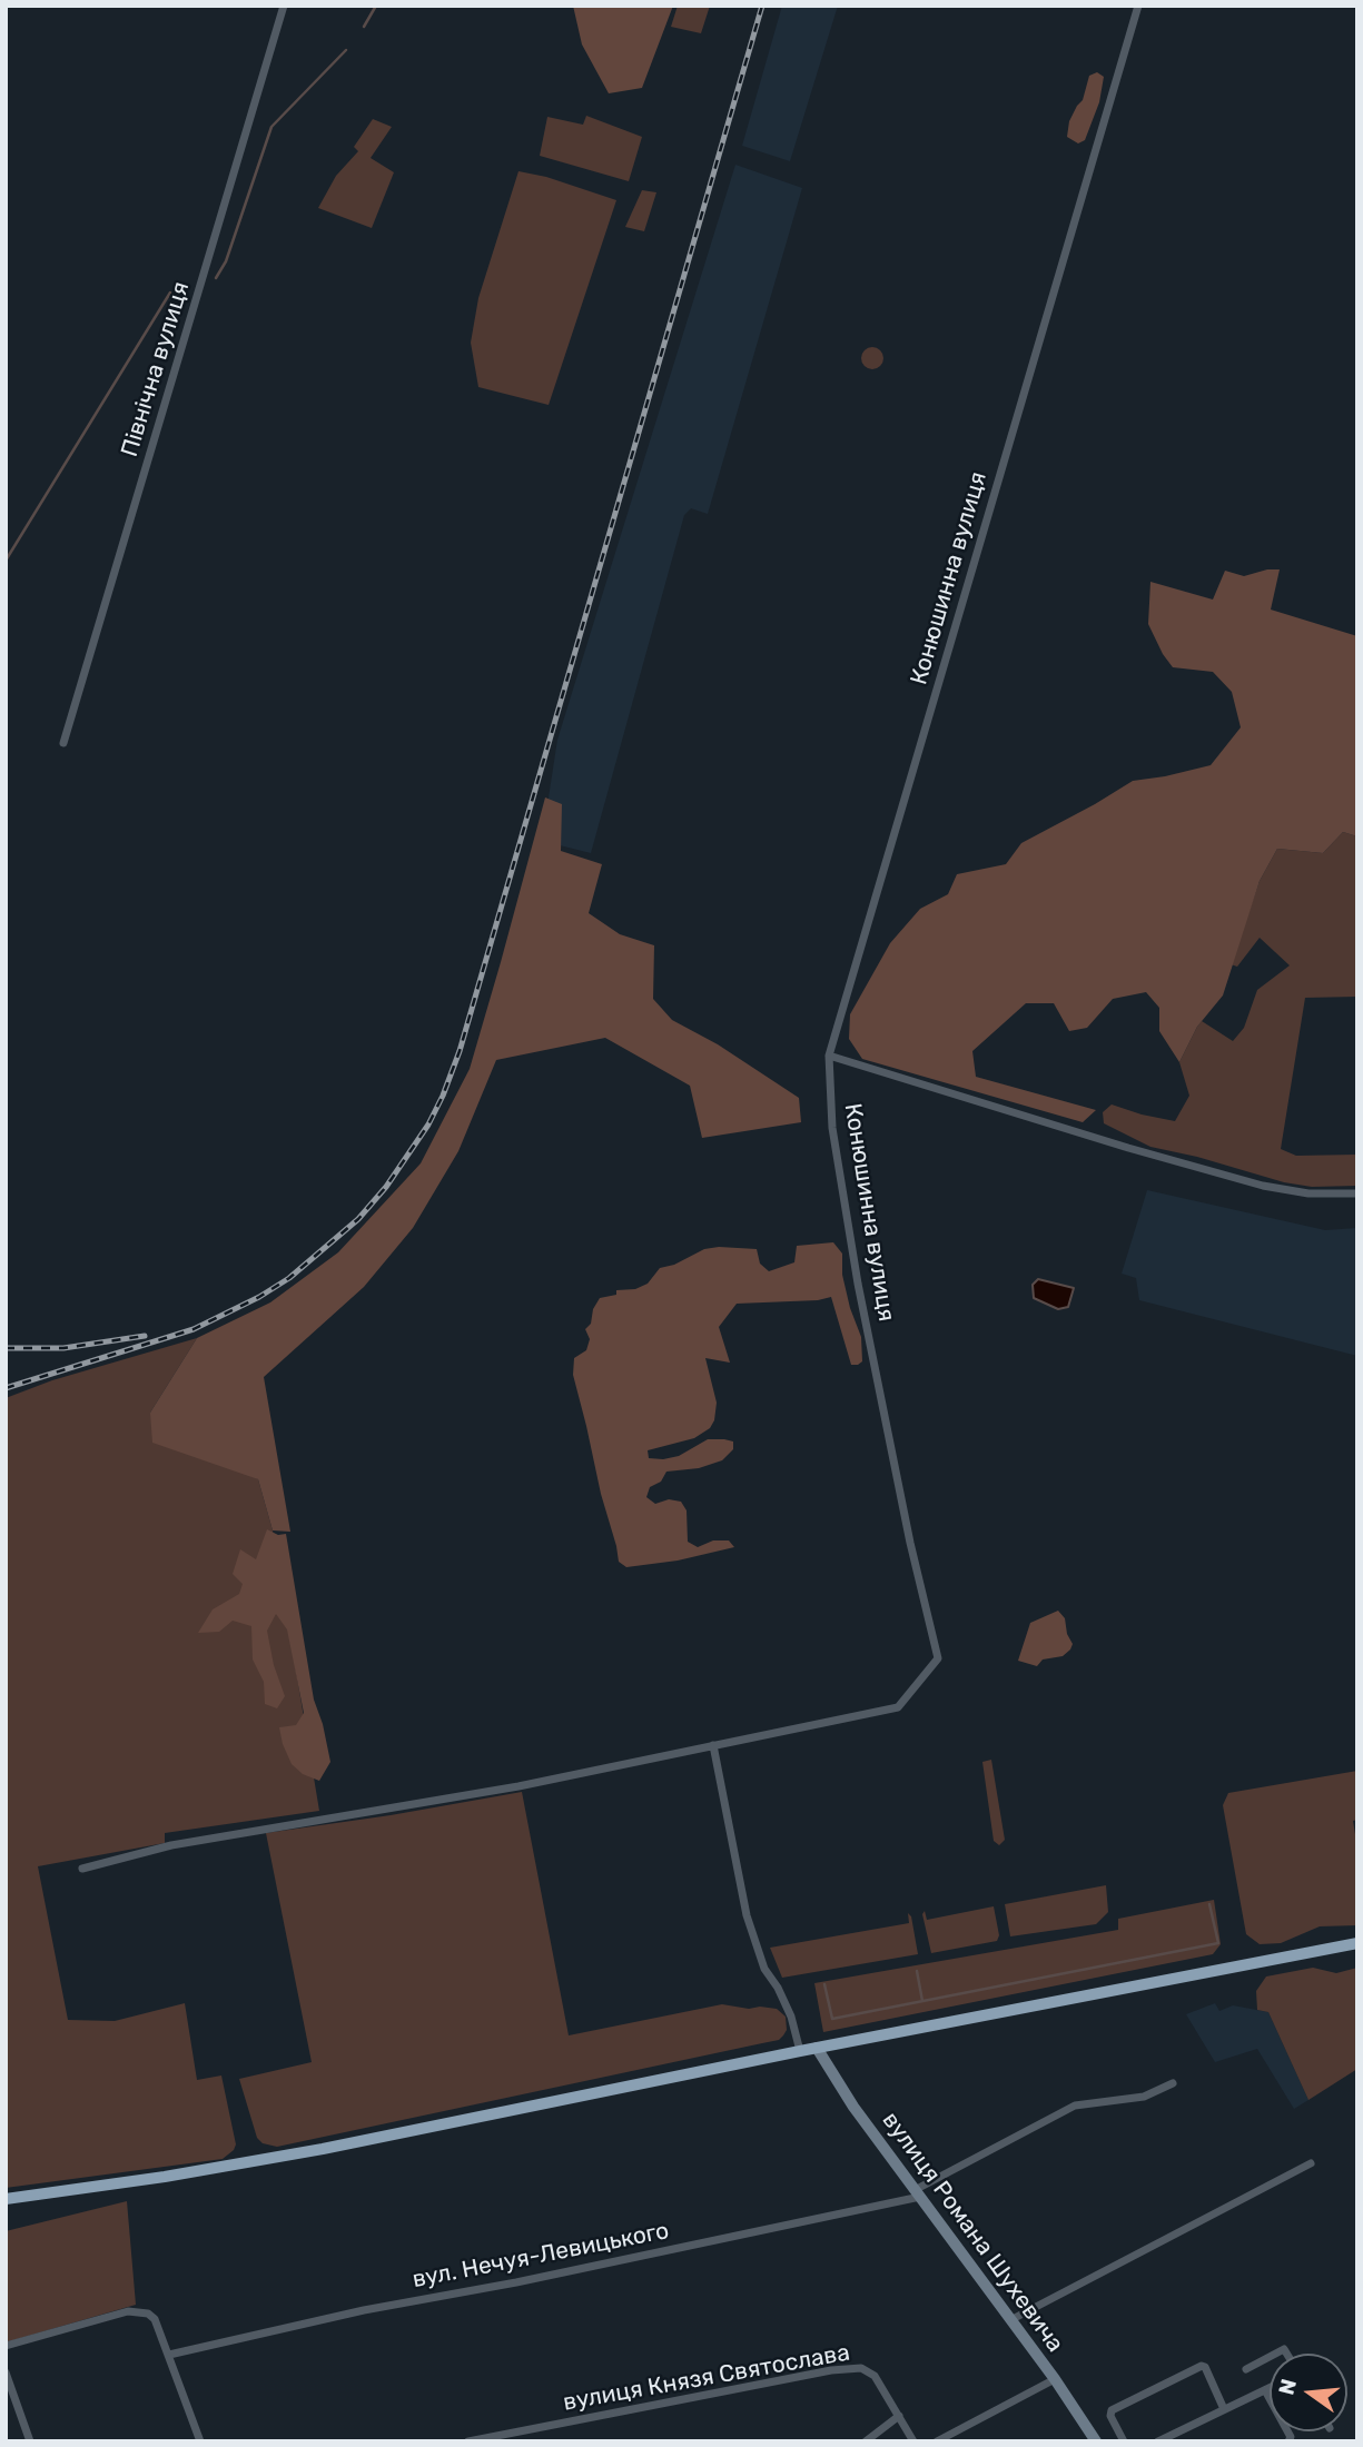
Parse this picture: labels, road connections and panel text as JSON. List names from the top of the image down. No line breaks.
{"streets":{"main road":["вулиця Романа Шухевича"],"street":["Північна вулиця","Конюшинна вулиця","вул. Нечуя-Левицького","вулиця Князя Святослава"]},"crossings":[["вулиця Романа Шухевича","вул. Нечуя-Левицького"]],"north":"left"}
